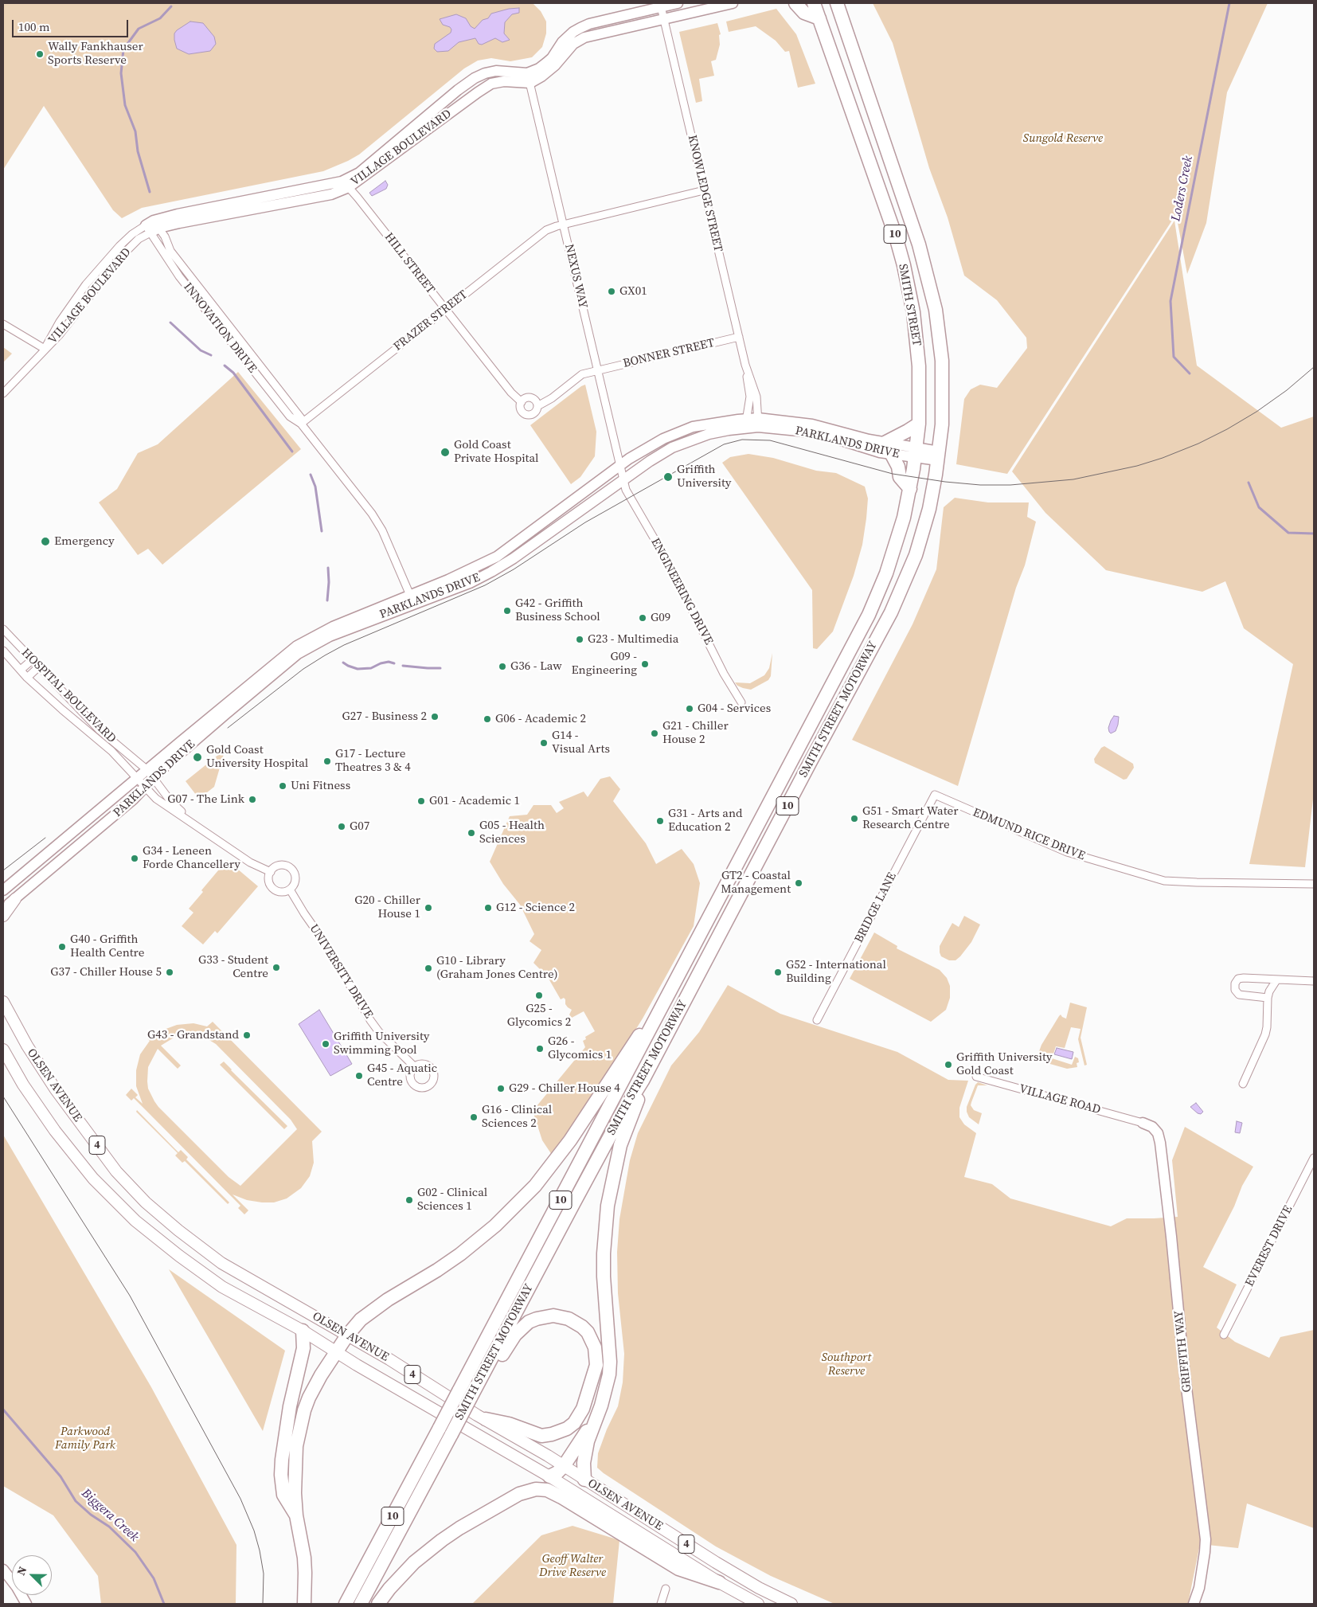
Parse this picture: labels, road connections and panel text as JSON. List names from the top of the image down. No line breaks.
{"streets":{"highway":["10","SMITH STREET","SMITH STREET MOTORWAY"],"main road":["OLSEN AVENUE","4"],"street":["VILLAGE BOULEVARD","KNOWLEDGE STREET","HILL STREET","NEXUS WAY","FRAZER STREET","INNOVATION DRIVE","BONNER STREET","PARKLANDS DRIVE","ENGINEERING DRIVE","HOSPITAL BOULEVARD","EDMUND RICE DRIVE","BRIDGE LANE","UNIVERSITY DRIVE","VILLAGE ROAD","EVEREST DRIVE","GRIFFITH WAY"]},"crossings":[["VILLAGE BOULEVARD","HILL STREET"],["VILLAGE BOULEVARD","NEXUS WAY"],["VILLAGE BOULEVARD","INNOVATION DRIVE"],["KNOWLEDGE STREET","FRAZER STREET"],["KNOWLEDGE STREET","BONNER STREET"],["KNOWLEDGE STREET","PARKLANDS DRIVE"],["HILL STREET","FRAZER STREET"],["NEXUS WAY","FRAZER STREET"],["NEXUS WAY","BONNER STREET"],["NEXUS WAY","PARKLANDS DRIVE"],["NEXUS WAY","ENGINEERING DRIVE"],["SMITH STREET","PARKLANDS DRIVE"],["SMITH STREET","SMITH STREET MOTORWAY"],["FRAZER STREET","INNOVATION DRIVE"],["INNOVATION DRIVE","PARKLANDS DRIVE"],["PARKLANDS DRIVE","ENGINEERING DRIVE"],["PARKLANDS DRIVE","HOSPITAL BOULEVARD"],["EDMUND RICE DRIVE","BRIDGE LANE"],["VILLAGE ROAD","GRIFFITH WAY"]],"water":["Loders Creek","Biggera Creek"],"parks":["Sungold Reserve","Southport Reserve","Parkwood Family Park","Geoff Walter Drive Reserve"],"places":["Wally Fankhauser Sports Reserve","GX01","Gold Coast Private Hospital","Griffith University","Emergency","G42 - Griffith Business School","G09","G23 - Multimedia","G09 - Engineering","G36 - Law","G04 - Services","G27 - Business 2","G06 - Academic 2","G21 - Chiller House 2","G14 - Visual Arts","Gold Coast University Hospital","G17 - Lecture Theatres 3 & 4","Uni Fitness","G07 - The Link","G01 - Academic 1","G51 - Smart Water Research Centre","G31 - Arts and Education 2","G07","G05 - Health Sciences","G34 - Leneen Forde Chancellery","GT2 - Coastal Management","G20 - Chiller House 1","G12 - Science 2","G40 - Griffith Health Centre","G33 - Student Centre","G10 - Library (Graham Jones Centre)","G37 - Chiller House 5","G52 - International Building","G25 - Glycomics 2","G43 - Grandstand","Griffith University Swimming Pool","G26 - Glycomics 1","Griffith University Gold Coast","G45 - Aquatic Centre","G29 - Chiller House 4","G16 - Clinical Sciences 2","G02 - Clinical Sciences 1"],"scale_bar":"100 m","north":"top left"}
